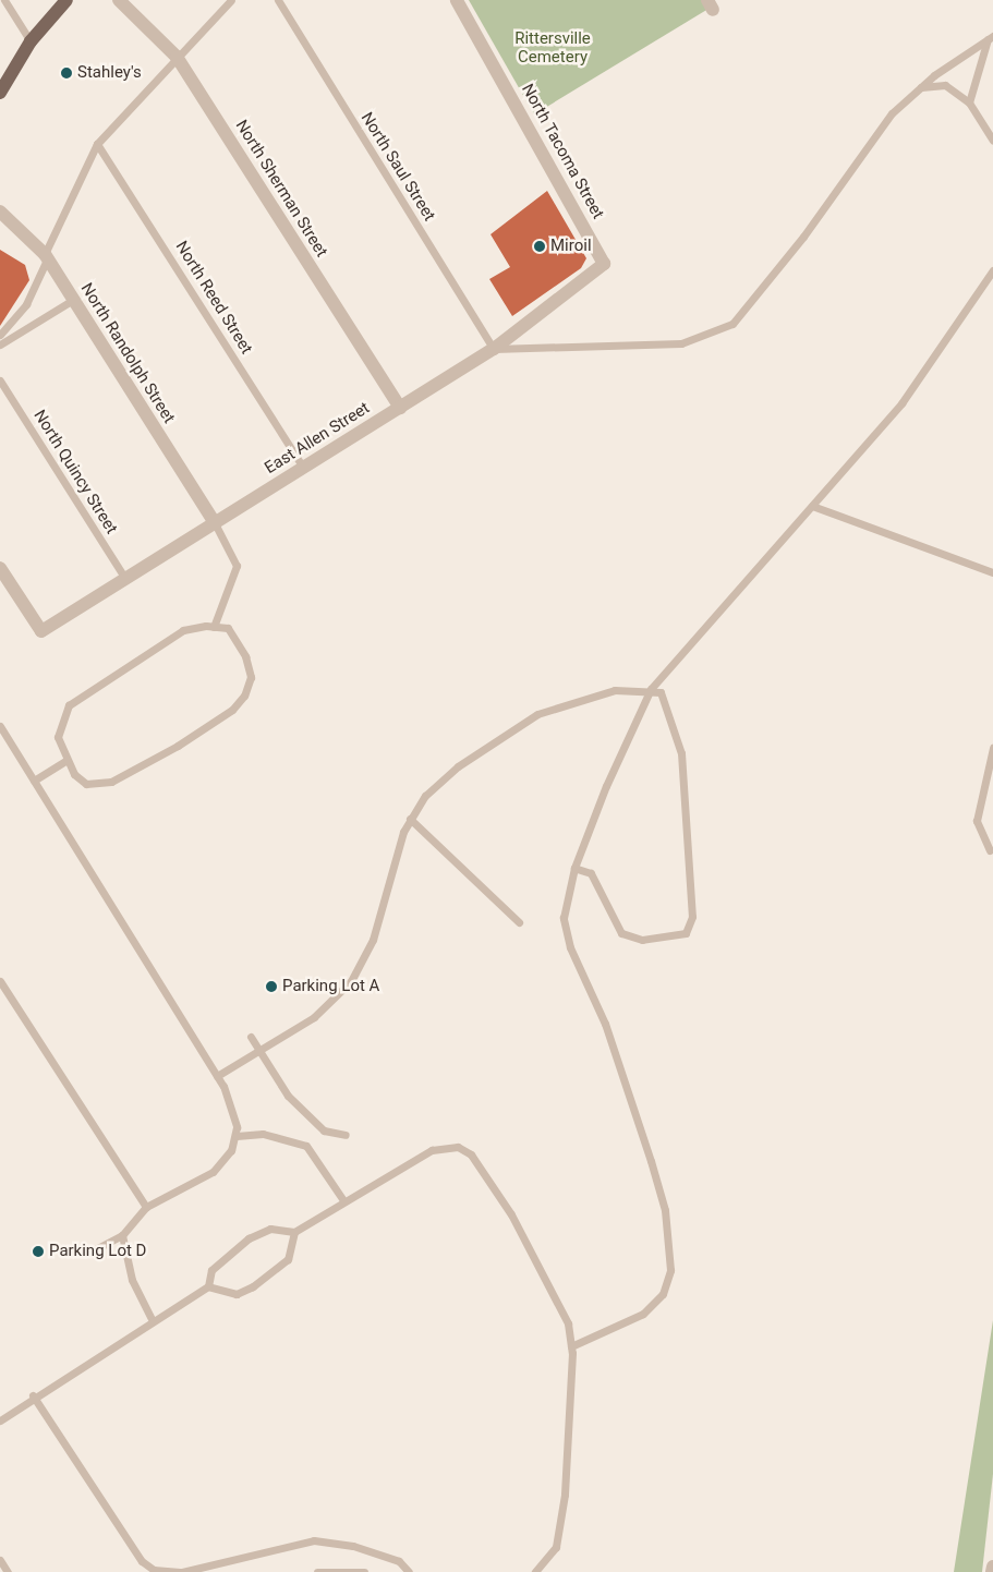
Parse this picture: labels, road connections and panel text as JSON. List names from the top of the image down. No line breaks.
{"streets":{"street":["North Tacoma Street","North Sherman Street","North Randolph Street","East Allen Street"],"lane":["North Saul Street","North Reed Street","North Quincy Street"]},"crossings":[["North Tacoma Street","East Allen Street"],["North Saul Street","East Allen Street"],["North Sherman Street","East Allen Street"],["North Reed Street","East Allen Street"],["North Randolph Street","East Allen Street"],["East Allen Street","North Quincy Street"]],"parks":["Rittersville Cemetery"],"places":["Stahley's","Miroil","Parking Lot A","Parking Lot D"]}
